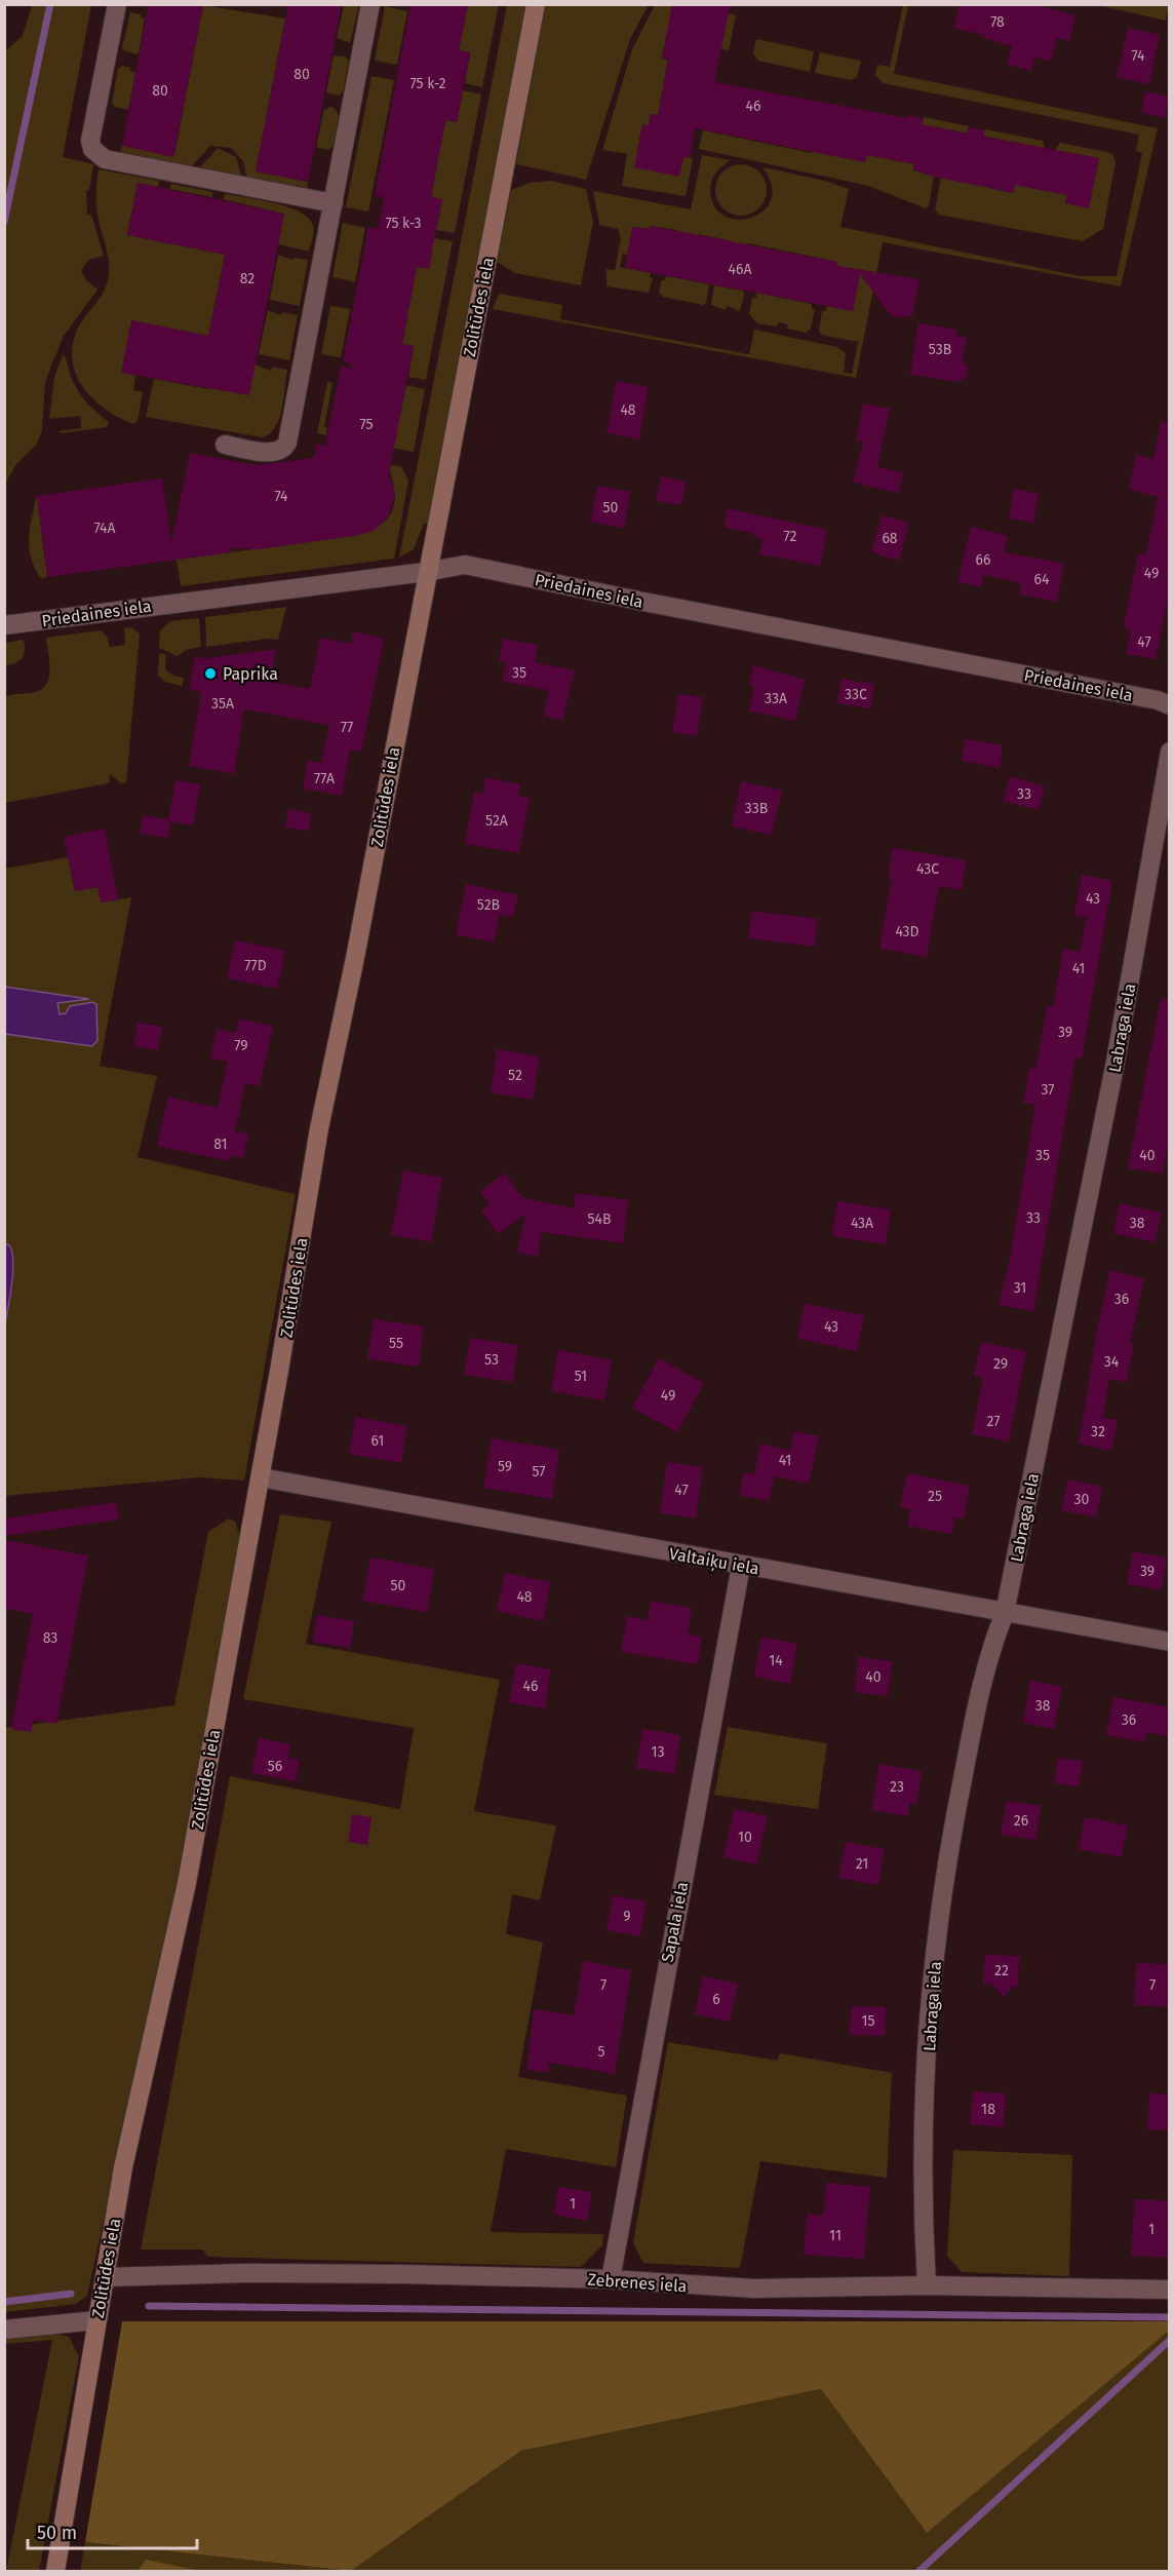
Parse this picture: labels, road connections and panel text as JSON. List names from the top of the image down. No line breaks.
{"streets":{"street":["Zolitūdes iela","Priedaines iela","Labraga iela","Valtaiķu iela","Sapala iela","Zebrenes iela"]},"crossings":[["Zolitūdes iela","Priedaines iela"],["Zolitūdes iela","Valtaiķu iela"],["Zolitūdes iela","Zebrenes iela"],["Labraga iela","Valtaiķu iela"],["Labraga iela","Zebrenes iela"],["Valtaiķu iela","Sapala iela"],["Sapala iela","Zebrenes iela"]],"places":["Paprika"],"house_numbers":["78","74","80","75 k-2","80","46","75 k-3","46A","82","53B","48","75","74","50","74A","72","68","66","49","64","47","35","33C","33A","35A","77","77A","33","33B","52A","43C","43","52B","43D","77D","41","39","79","52","37","81","35","40","33","54B","43A","38","31","36","43","55","53","34","29","51","49","27","32","61","41","59","57","47","25","30","39","50","48","83","14","40","46","38","36","13","56","23","26","10","21","9","22","7","7","6","15","5","18","1","1","11"],"scale_bar":"50 m"}
